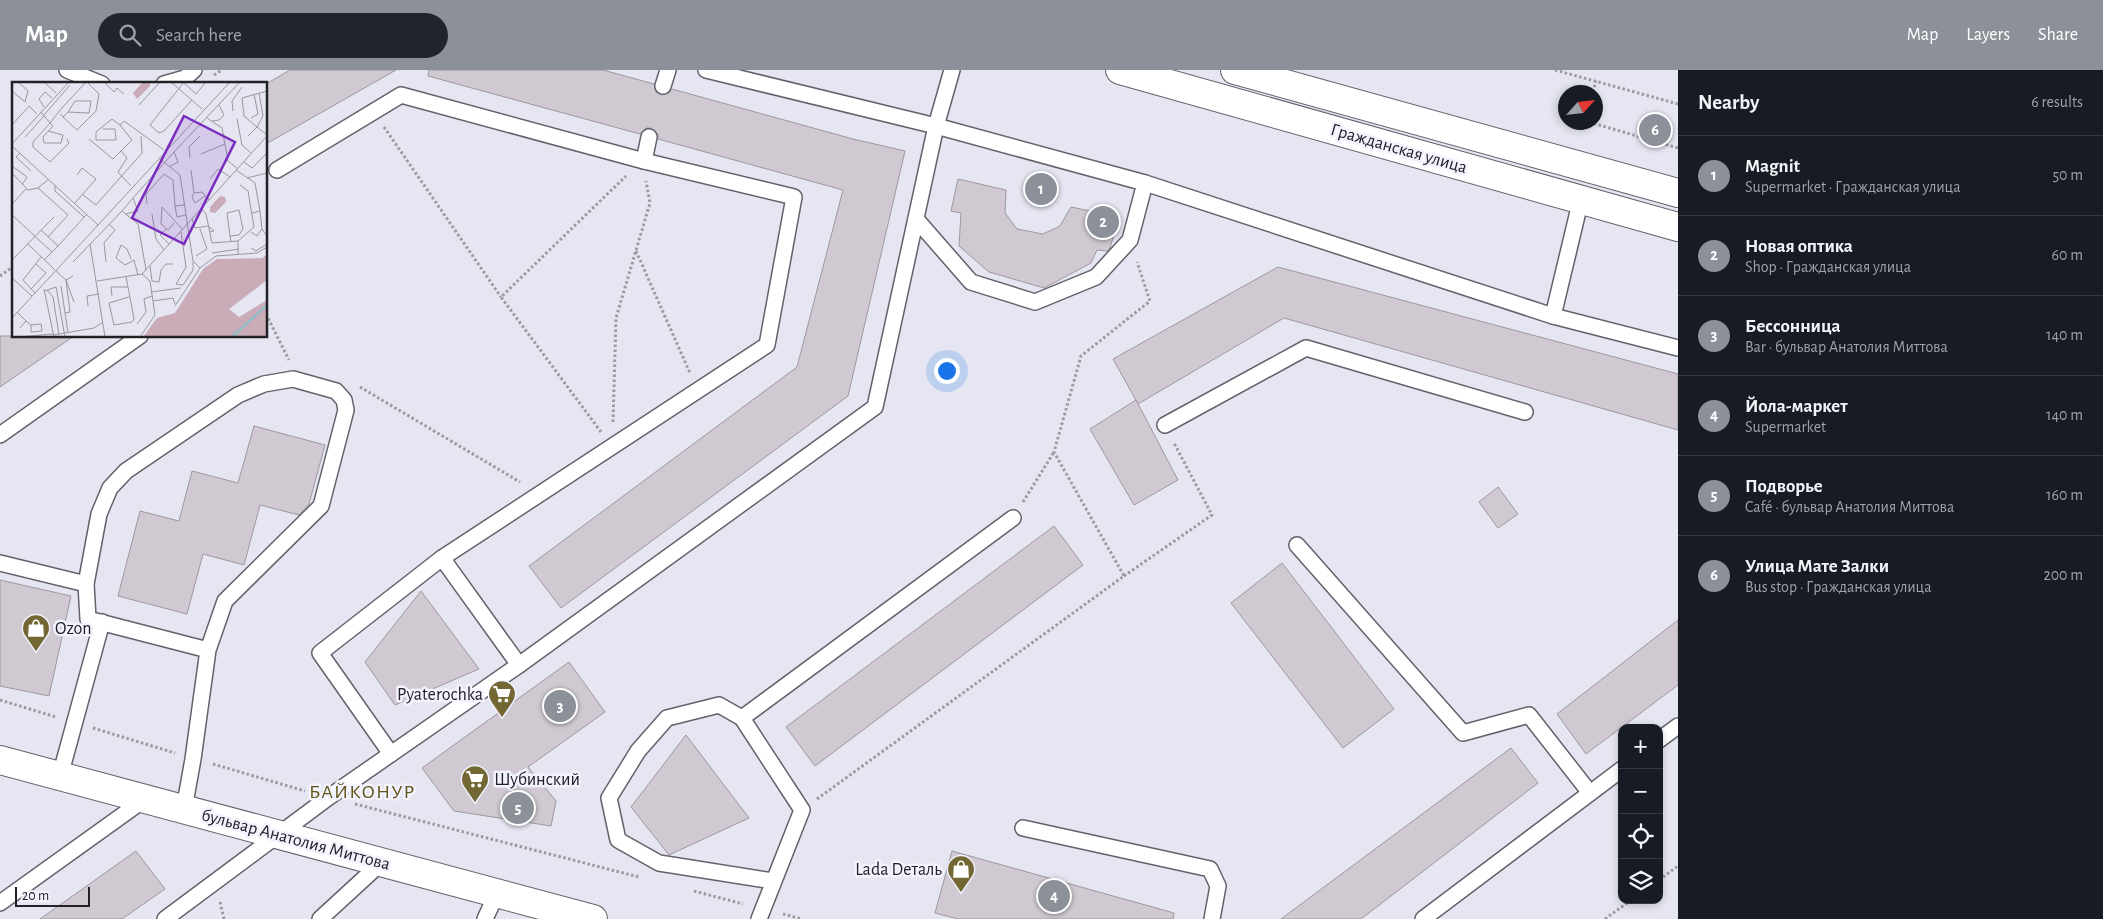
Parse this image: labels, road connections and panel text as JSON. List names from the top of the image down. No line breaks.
{"streets":{"main road":["Гражданская улица","бульвар Анатолия Миттова"]},"districts":["БАЙКОНУР"],"places":{"shop":["Ozon","Lada Dеталь"],"supermarket":["Pyaterochka","Шубинский"]},"scale_bar":"20 m","north":"top right","page":{"header":"Map","search":"Search here","nav":["Map","Layers","Share"],"heading":["Nearby","6 results"],"pins":["6","1","2","3","5","4"],"list":[{"mark":"1","name":"Magnit","note":"Supermarket · Гражданская улица","value":"50 m"},{"mark":"2","name":"Новая оптика","note":"Shop · Гражданская улица","value":"60 m"},{"mark":"3","name":"Бессонница","note":"Bar · бульвар Анатолия Миттова","value":"140 m"},{"mark":"4","name":"Йола-маркет","note":"Supermarket","value":"140 m"},{"mark":"5","name":"Подворье","note":"Café · бульвар Анатолия Миттова","value":"160 m"},{"mark":"6","name":"Улица Мате Залки","note":"Bus stop · Гражданская улица","value":"200 m"}],"map_buttons":["+","−"],"scale":"20 m"}}
